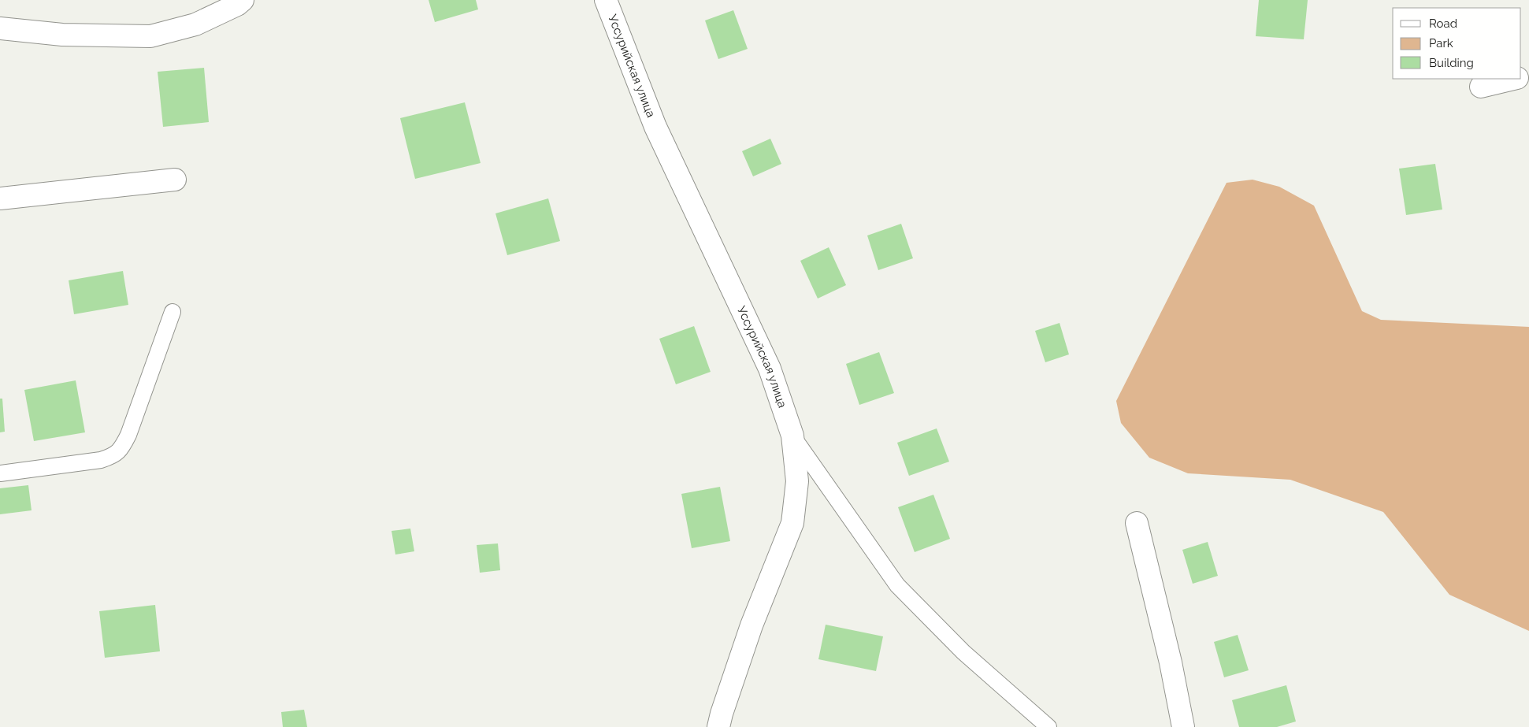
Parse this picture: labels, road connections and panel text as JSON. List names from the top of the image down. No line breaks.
{"streets":{"street":["Уссурийская улица"]},"legend":["Road","Park","Building"]}
